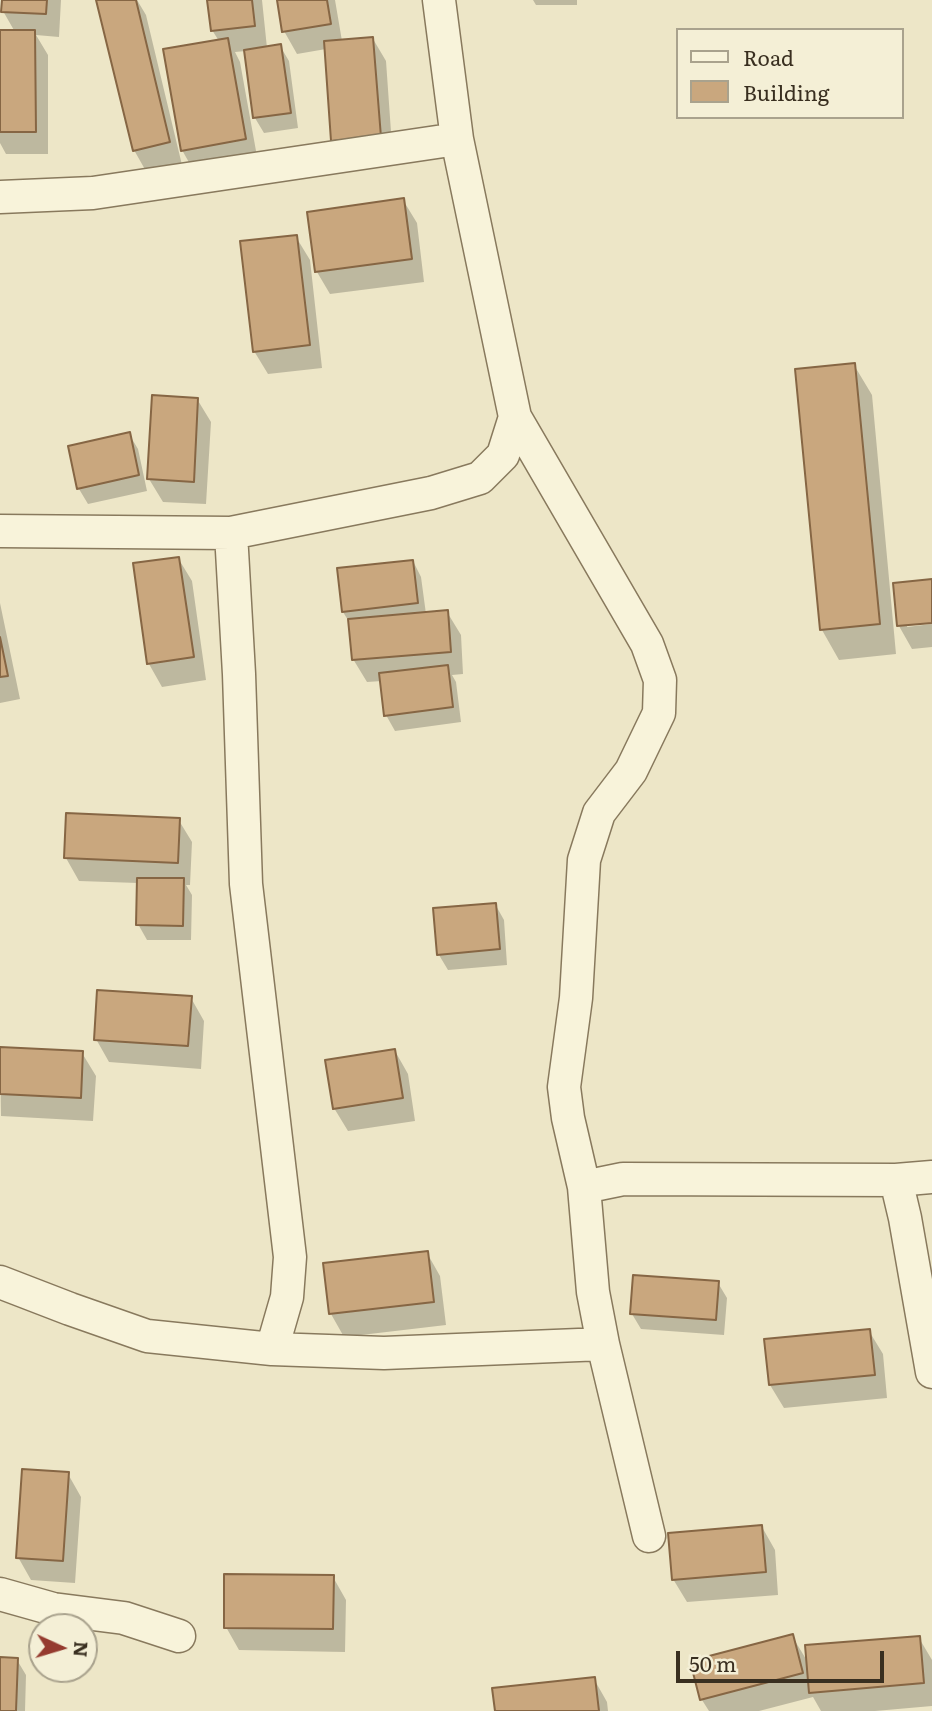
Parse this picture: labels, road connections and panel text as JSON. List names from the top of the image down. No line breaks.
{"legend":["Road","Building"],"scale_bar":"50 m","north":"right"}
